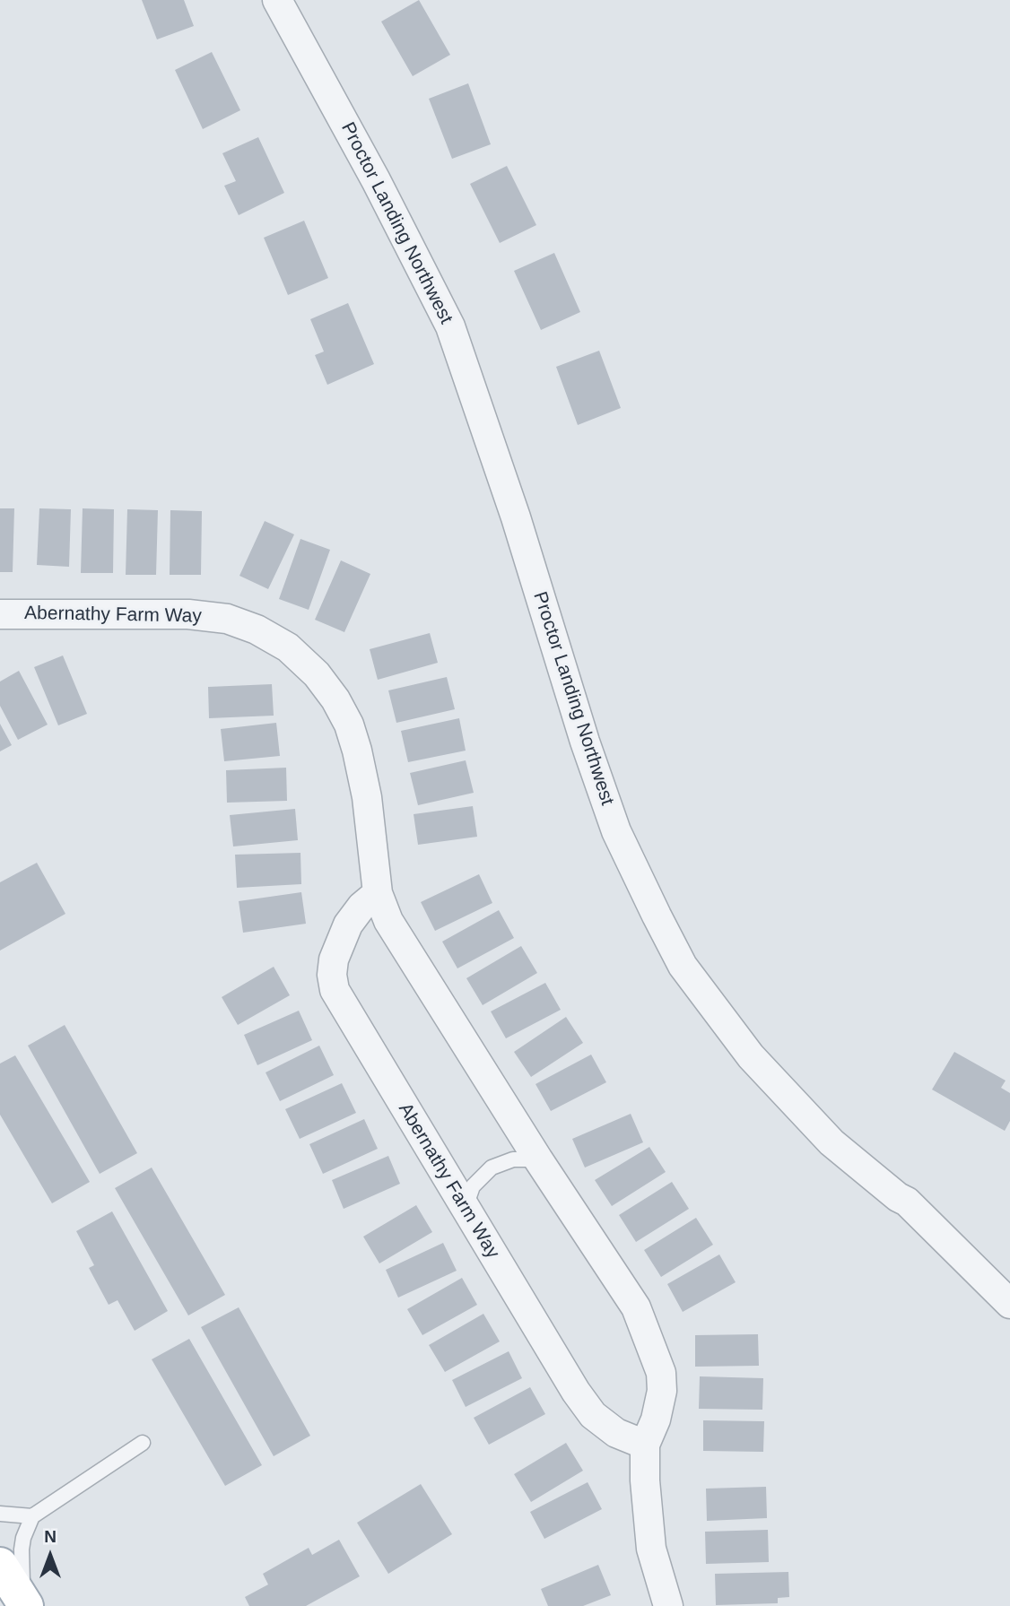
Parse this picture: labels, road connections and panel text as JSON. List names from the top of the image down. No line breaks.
{"streets":{"street":["Proctor Landing Northwest","Abernathy Farm Way"]},"north":"top"}
